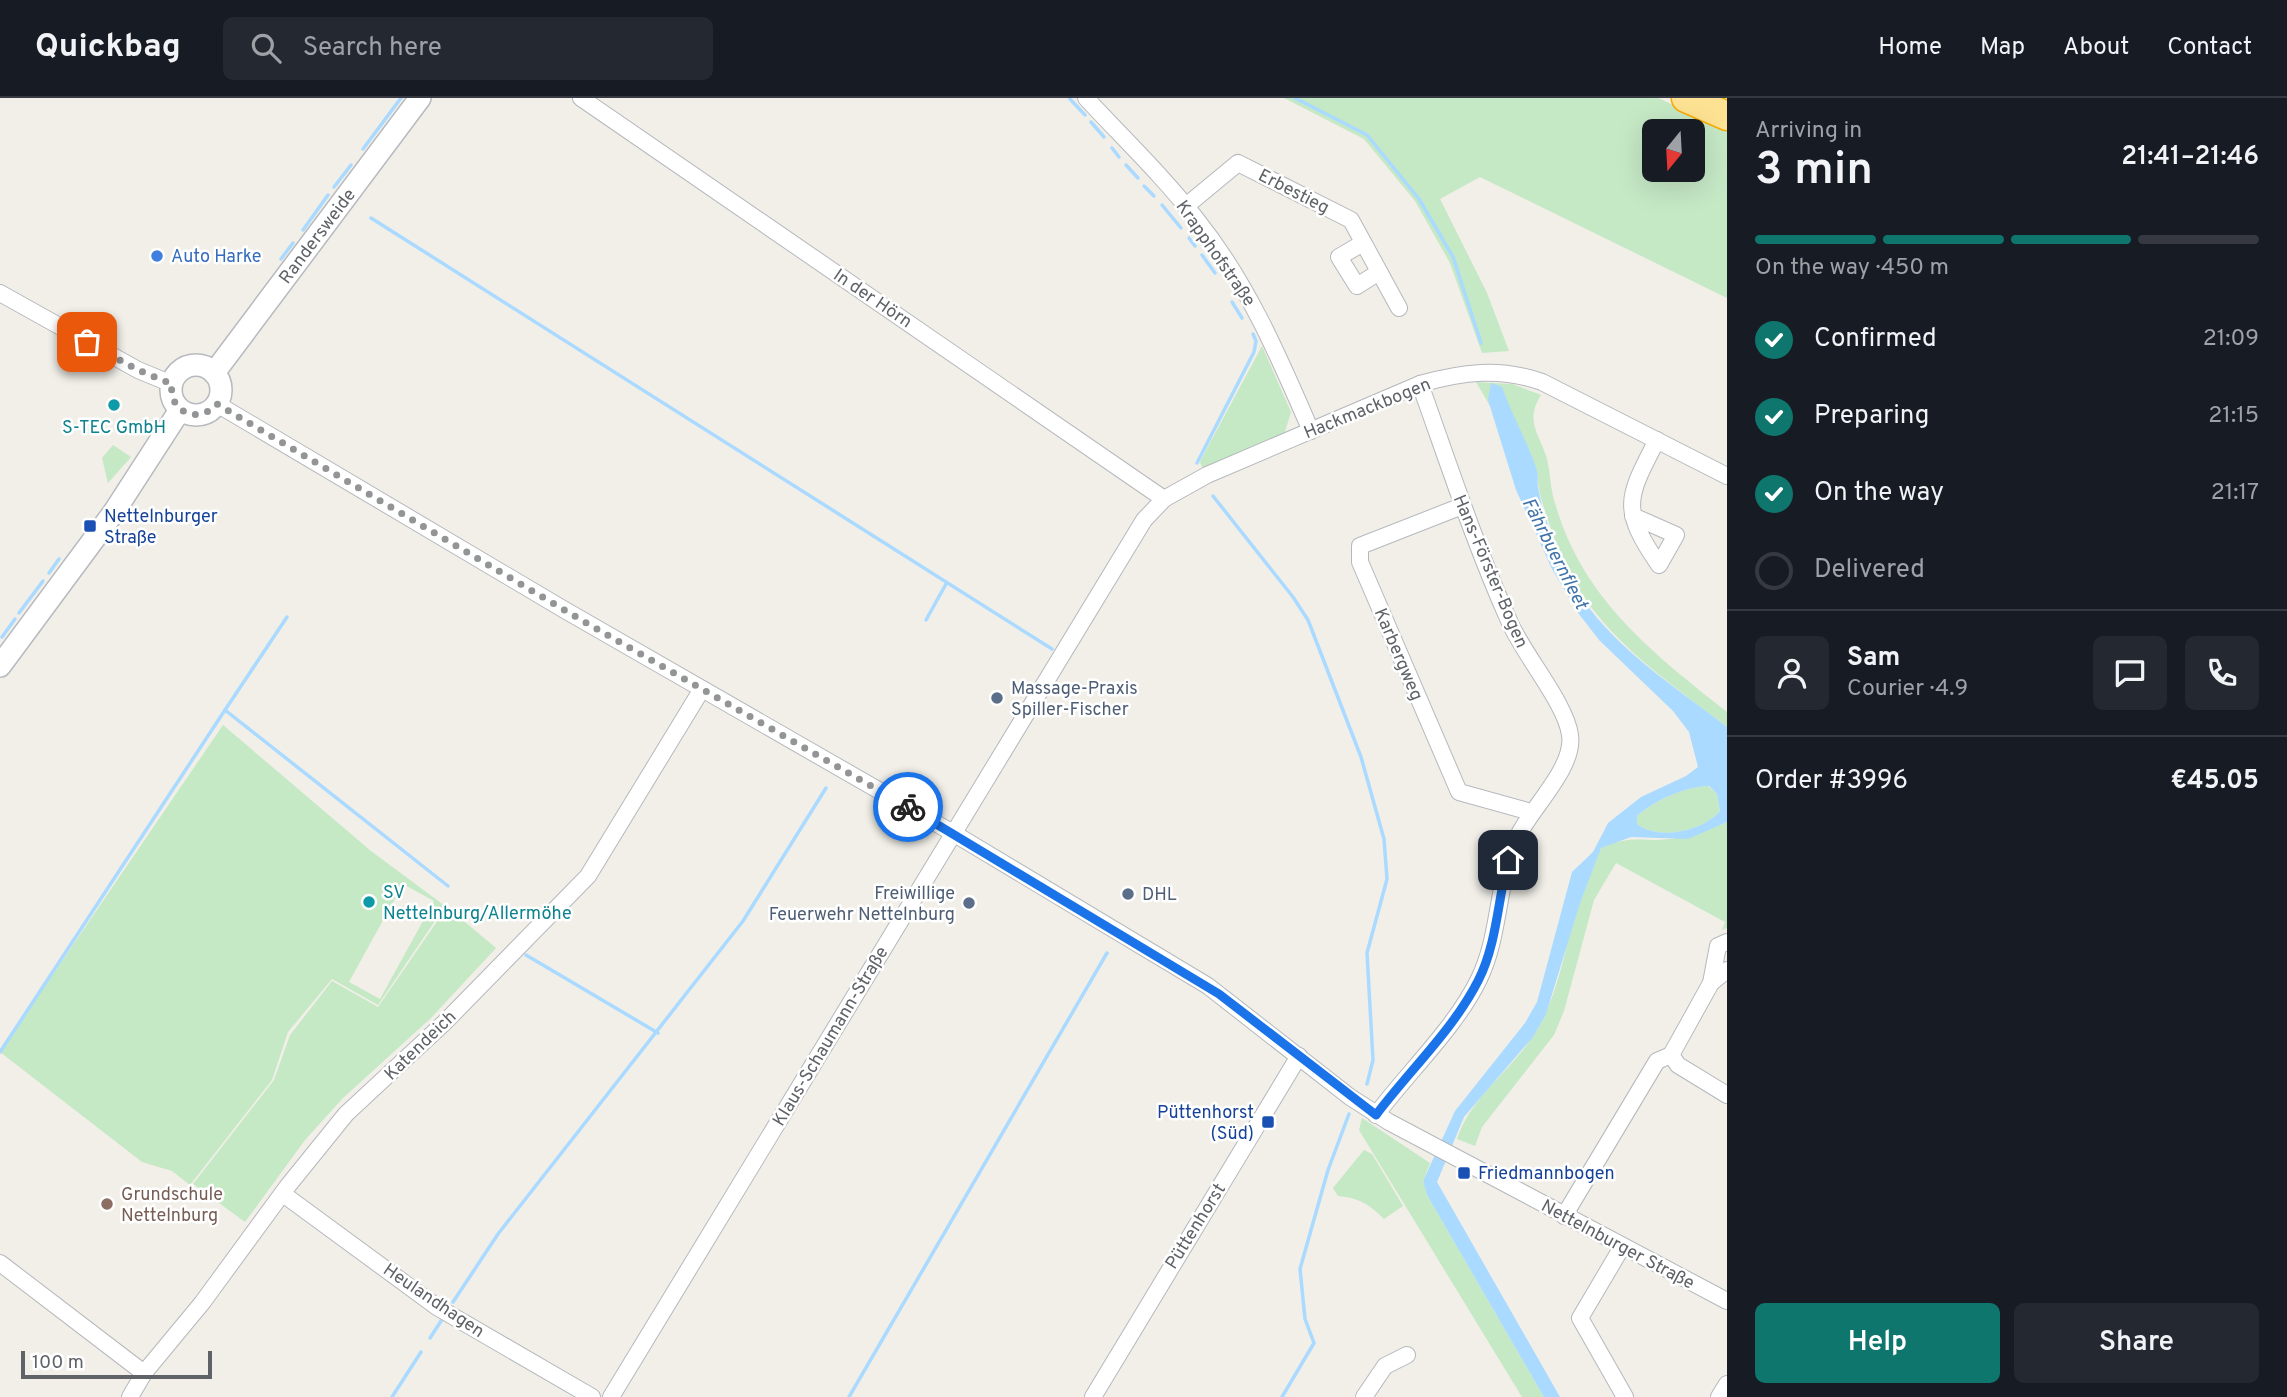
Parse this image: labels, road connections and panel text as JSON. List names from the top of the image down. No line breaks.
{"streets":{"street":["Erbestieg","Randersweide","Krapphofstraße","In der Hörn","Hackmackbogen","Hans-Förster-Bogen","Karbergweg","Klaus-Schaumann-Straße","Katendeich","Püttenhorst","Nettelnburger Straße","Heulandhagen"]},"crossings":[["Erbestieg","Krapphofstraße"],["Randersweide","Nettelnburger Straße"],["Krapphofstraße","Hackmackbogen"],["In der Hörn","Hackmackbogen"],["In der Hörn","Klaus-Schaumann-Straße"],["Hackmackbogen","Hans-Förster-Bogen"],["Hackmackbogen","Klaus-Schaumann-Straße"],["Hans-Förster-Bogen","Karbergweg"],["Hans-Förster-Bogen","Nettelnburger Straße"],["Klaus-Schaumann-Straße","Nettelnburger Straße"],["Katendeich","Nettelnburger Straße"],["Katendeich","Heulandhagen"],["Püttenhorst","Nettelnburger Straße"]],"water":["Fährbuernfleet"],"places":{"other":["Auto Harke","S-TEC GmbH","Massage-Praxis Spiller-Fischer","DHL","SV Nettelnburg/Allermöhe","Freiwillige Feuerwehr Nettelnburg","Grundschule Nettelnburg"],"transit":["Nettelnburger Straße","Püttenhorst (Süd)","Friedmannbogen"]},"scale_bar":"100 m","north":"bottom","page":{"header":"Quickbag","search":"Search here","nav":["Home","Map","About","Contact"],"heading":["3 min","Arriving in","21:41–21:46"],"panel":["Sam","Courier · 4.9","Order #3996","€45.05"],"bar":"On the way · 450 m","list":[["Confirmed","21:09"],["Preparing","21:15"],["On the way","21:17"],"Delivered"],"buttons":["Help","Share"],"scale":"100 m"}}
